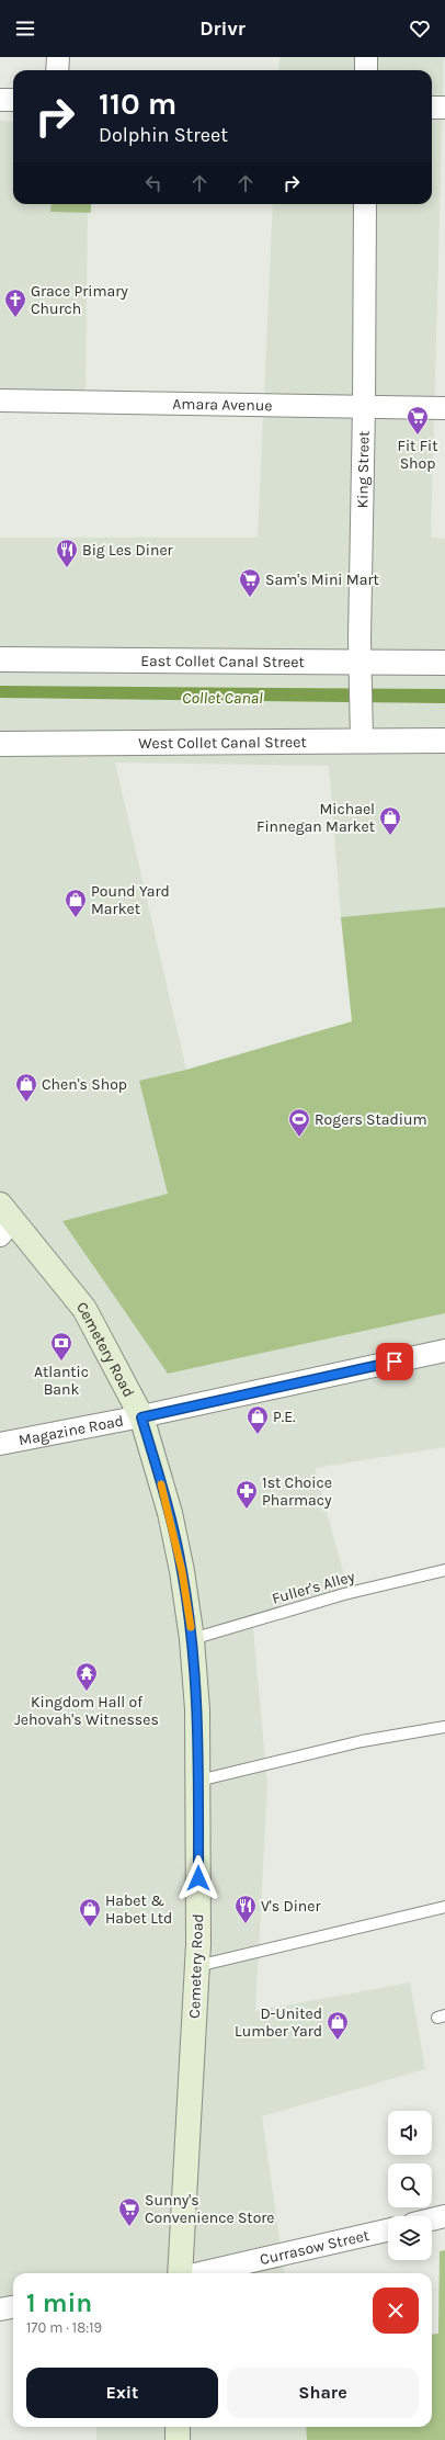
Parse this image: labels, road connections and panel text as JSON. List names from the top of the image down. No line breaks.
{"streets":{"main road":["Cemetery Road"],"street":["Amara Avenue","King Street","East Collet Canal Street","West Collet Canal Street","Magazine Road","Currasow Street"],"lane":["Fuller's Alley"]},"crossings":[["Amara Avenue","King Street"],["King Street","East Collet Canal Street"],["King Street","West Collet Canal Street"],["Cemetery Road","Magazine Road"],["Cemetery Road","Fuller's Alley"]],"water":["Collet Canal"],"places":{"church":["Grace Primary Church"],"supermarket":["Fit Fit Shop","Sam's Mini Mart","Sunny's Convenience Store"],"restaurant":["Big Les Diner","V's Diner"],"shop":["Michael Finnegan Market","Pound Yard Market","Chen's Shop","P.E.","Habet & Habet Ltd","D-United Lumber Yard"],"sports":["Rogers Stadium"],"bank":["Atlantic Bank"],"pharmacy":["1st Choice Pharmacy"],"temple":["Kingdom Hall of Jehovah's Witnesses"]},"page":{"header":"Drivr","turn":["110 m","Dolphin Street"],"heading":["1 min","170 m · 18:19"],"buttons":["Exit","Share"]}}
